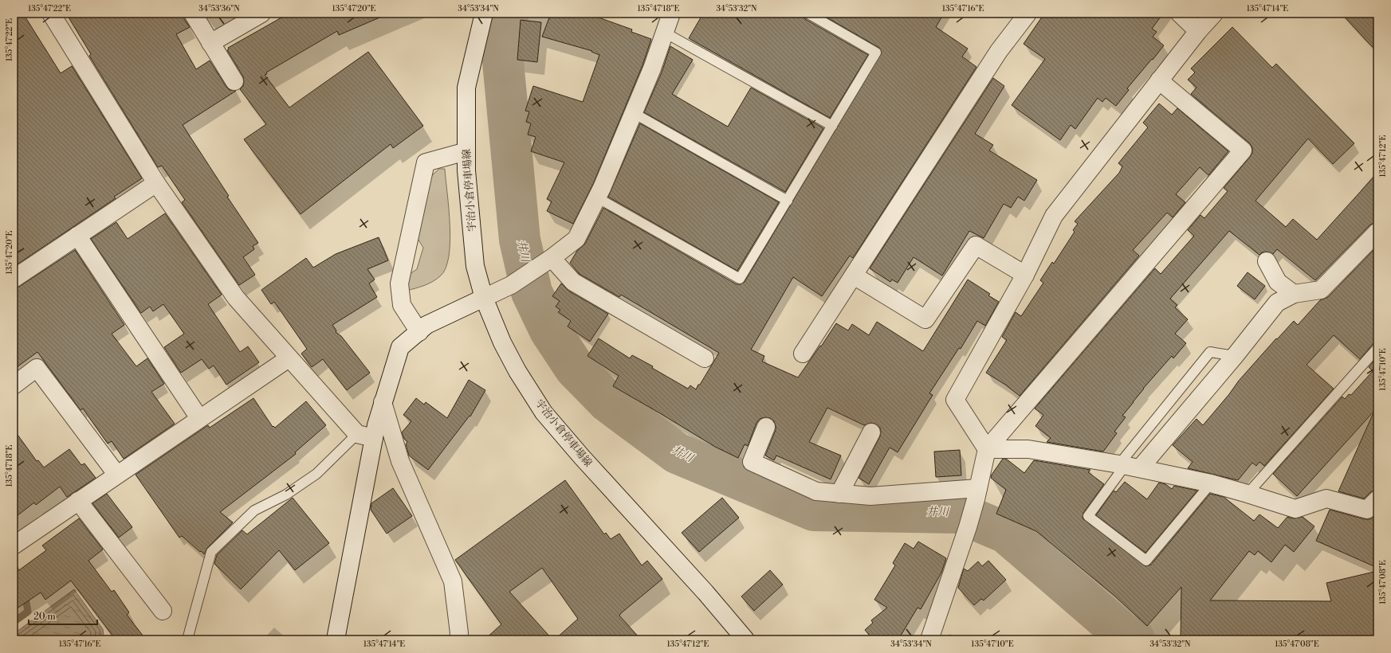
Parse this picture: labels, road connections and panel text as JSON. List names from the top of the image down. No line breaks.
{"streets":{"street":["宇治小倉停車場線"]},"water":["井川"],"scale_bar":"20 m","coordinates":["135°47'22\"E","34°53'36\"N","135°47'20\"E","34°53'34\"N","135°47'18\"E","34°53'32\"N","135°47'16\"E","135°47'14\"E","135°47'12\"E","135°47'10\"E","135°47'08\"E"]}
